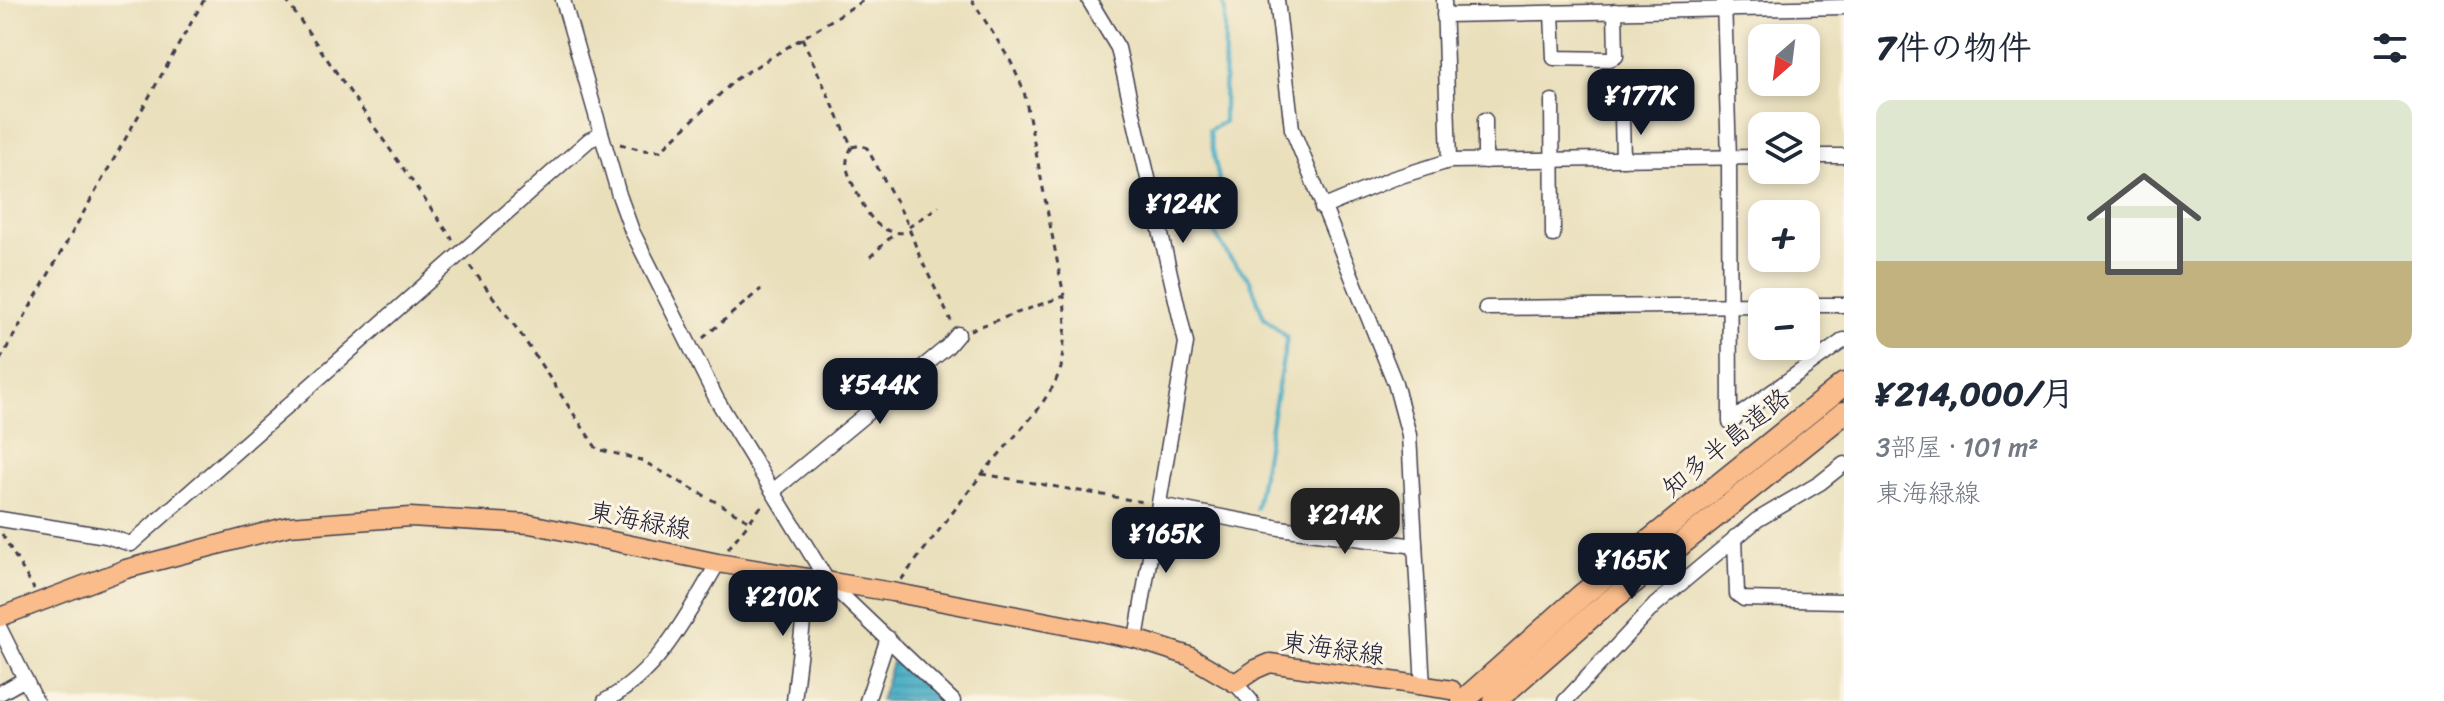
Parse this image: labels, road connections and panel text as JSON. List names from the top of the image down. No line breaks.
{"streets":{"highway":["知多半島道路"],"main road":["東海緑線"]},"crossings":[["知多半島道路","東海緑線"]],"north":"bottom left","page":{"heading":"7件の物件","map_buttons":["+","−"],"price":["¥177K","¥124K","¥544K","¥214K","¥165K","¥165K","¥210K"],"list":[{"name":"¥214,000/月","note":"3部屋 · 101 m² · 東海緑線"}]}}
